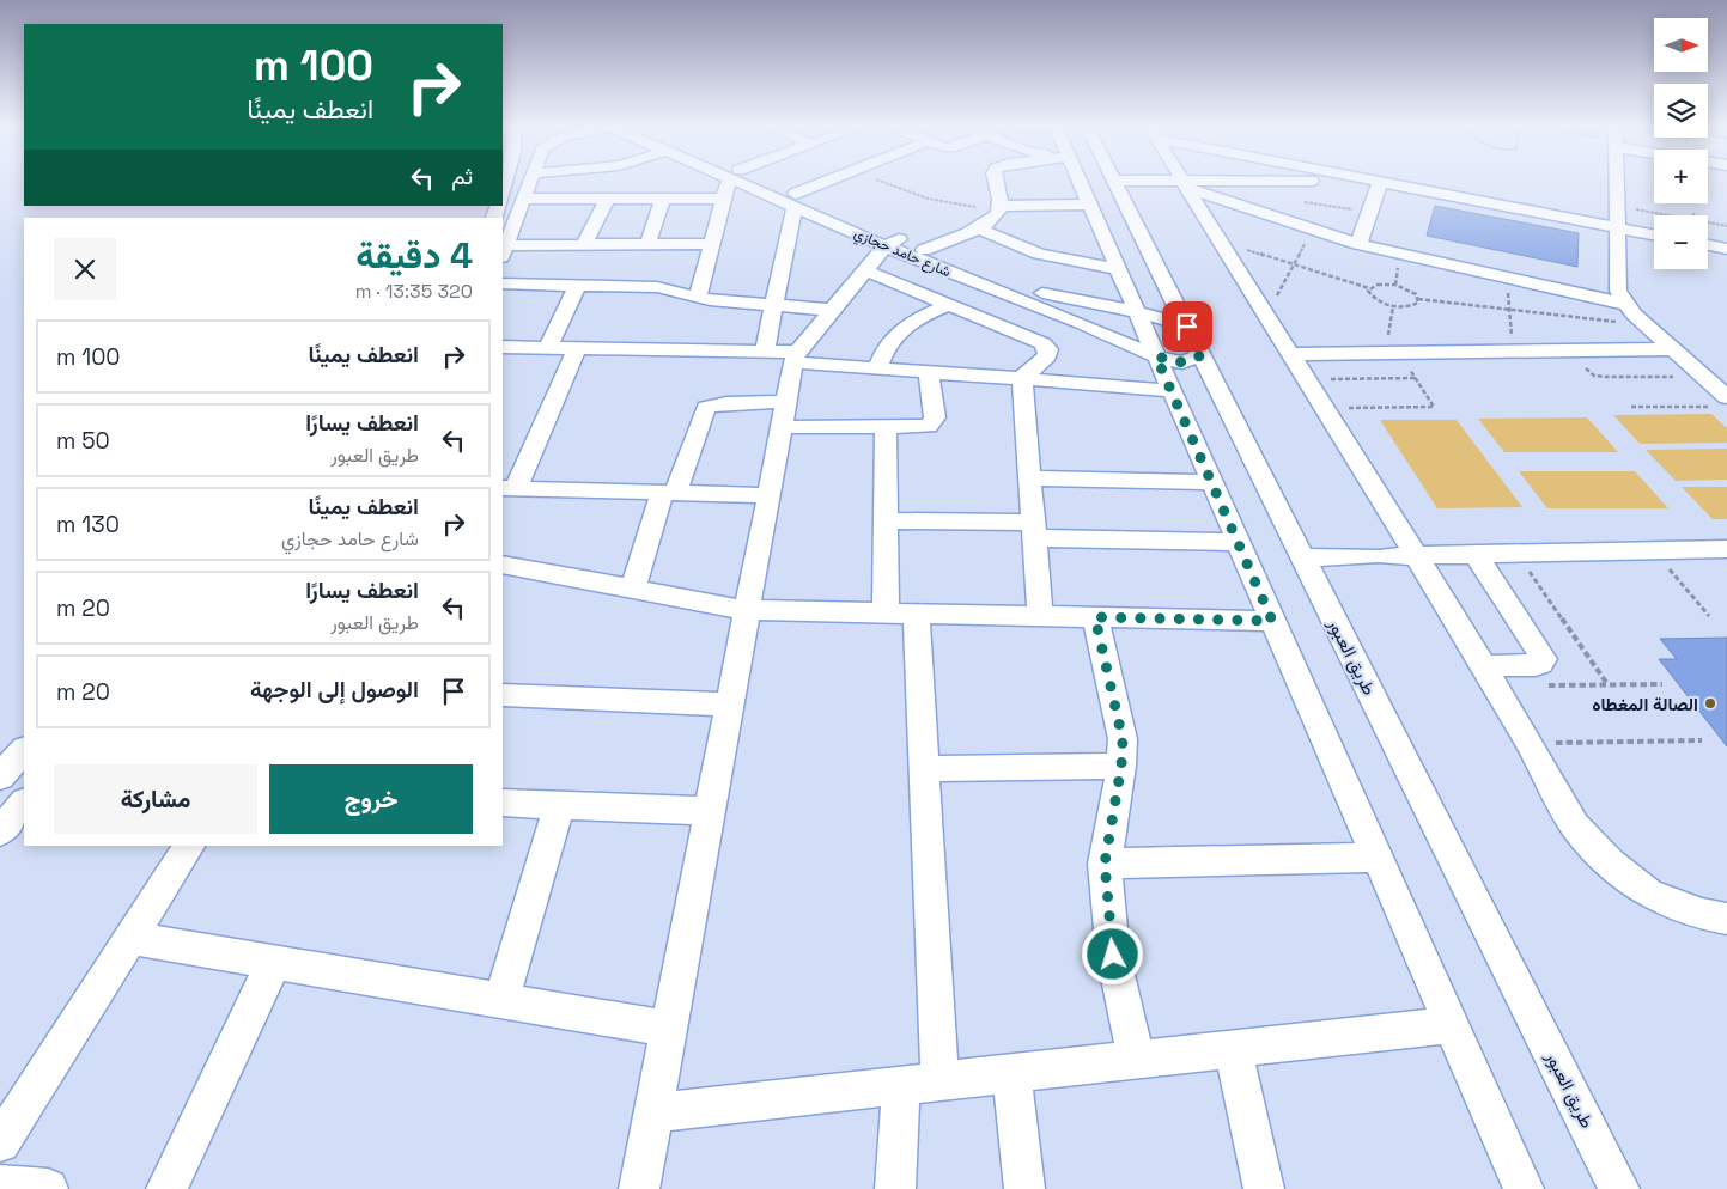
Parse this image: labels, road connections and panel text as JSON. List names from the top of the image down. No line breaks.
{"streets":{"street":["شارع حامد حجازي","طريق العبور"]},"crossings":[["شارع حامد حجازي","طريق العبور"]],"places":["الصالة المغطاه"],"north":"right","page":{"map_buttons":["+","−"],"turn":["100 m","انعطف يمينًا"],"then":"ثم","heading":["4 دقيقة","320 m · 13:35"],"list":[{"name":"انعطف يمينًا","value":"100 m"},{"name":"انعطف يسارًا","note":"طريق العبور","value":"50 m"},{"name":"انعطف يمينًا","note":"شارع حامد حجازي","value":"130 m"},{"name":"انعطف يسارًا","note":"طريق العبور","value":"20 m"},{"name":"الوصول إلى الوجهة","value":"20 m"}],"buttons":["خروج","مشاركة"]}}
